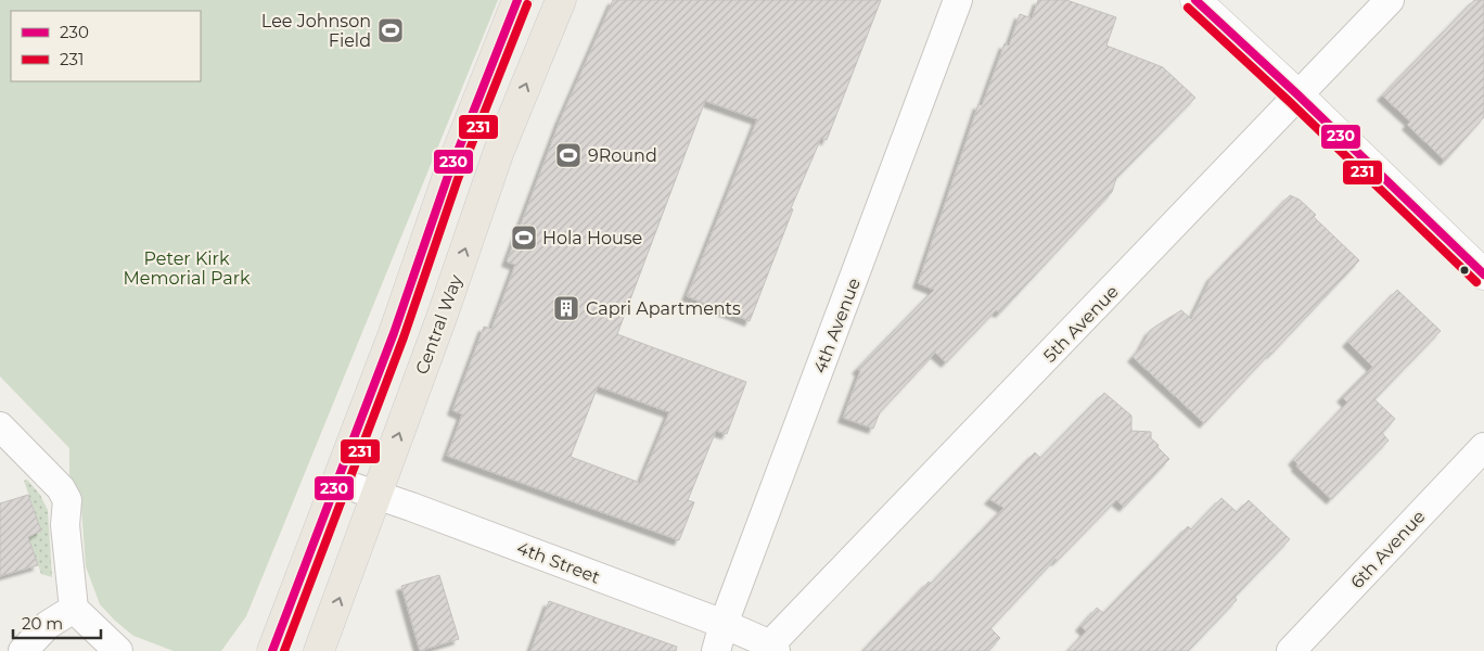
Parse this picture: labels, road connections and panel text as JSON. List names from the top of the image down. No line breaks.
{"streets":{"main road":["Central Way"],"street":["5th Avenue","4th Avenue","6th Avenue","4th Street"]},"crossings":[["5th Avenue","4th Street"],["Central Way","4th Street"],["4th Avenue","4th Street"]],"parks":["Peter Kirk Memorial Park"],"places":{"sports":["Lee Johnson Field","9Round","Hola House"],"building":["Capri Apartments"]},"lines":["transit line 230","transit line 231"],"legend":["230","231"],"scale_bar":"20 m"}
